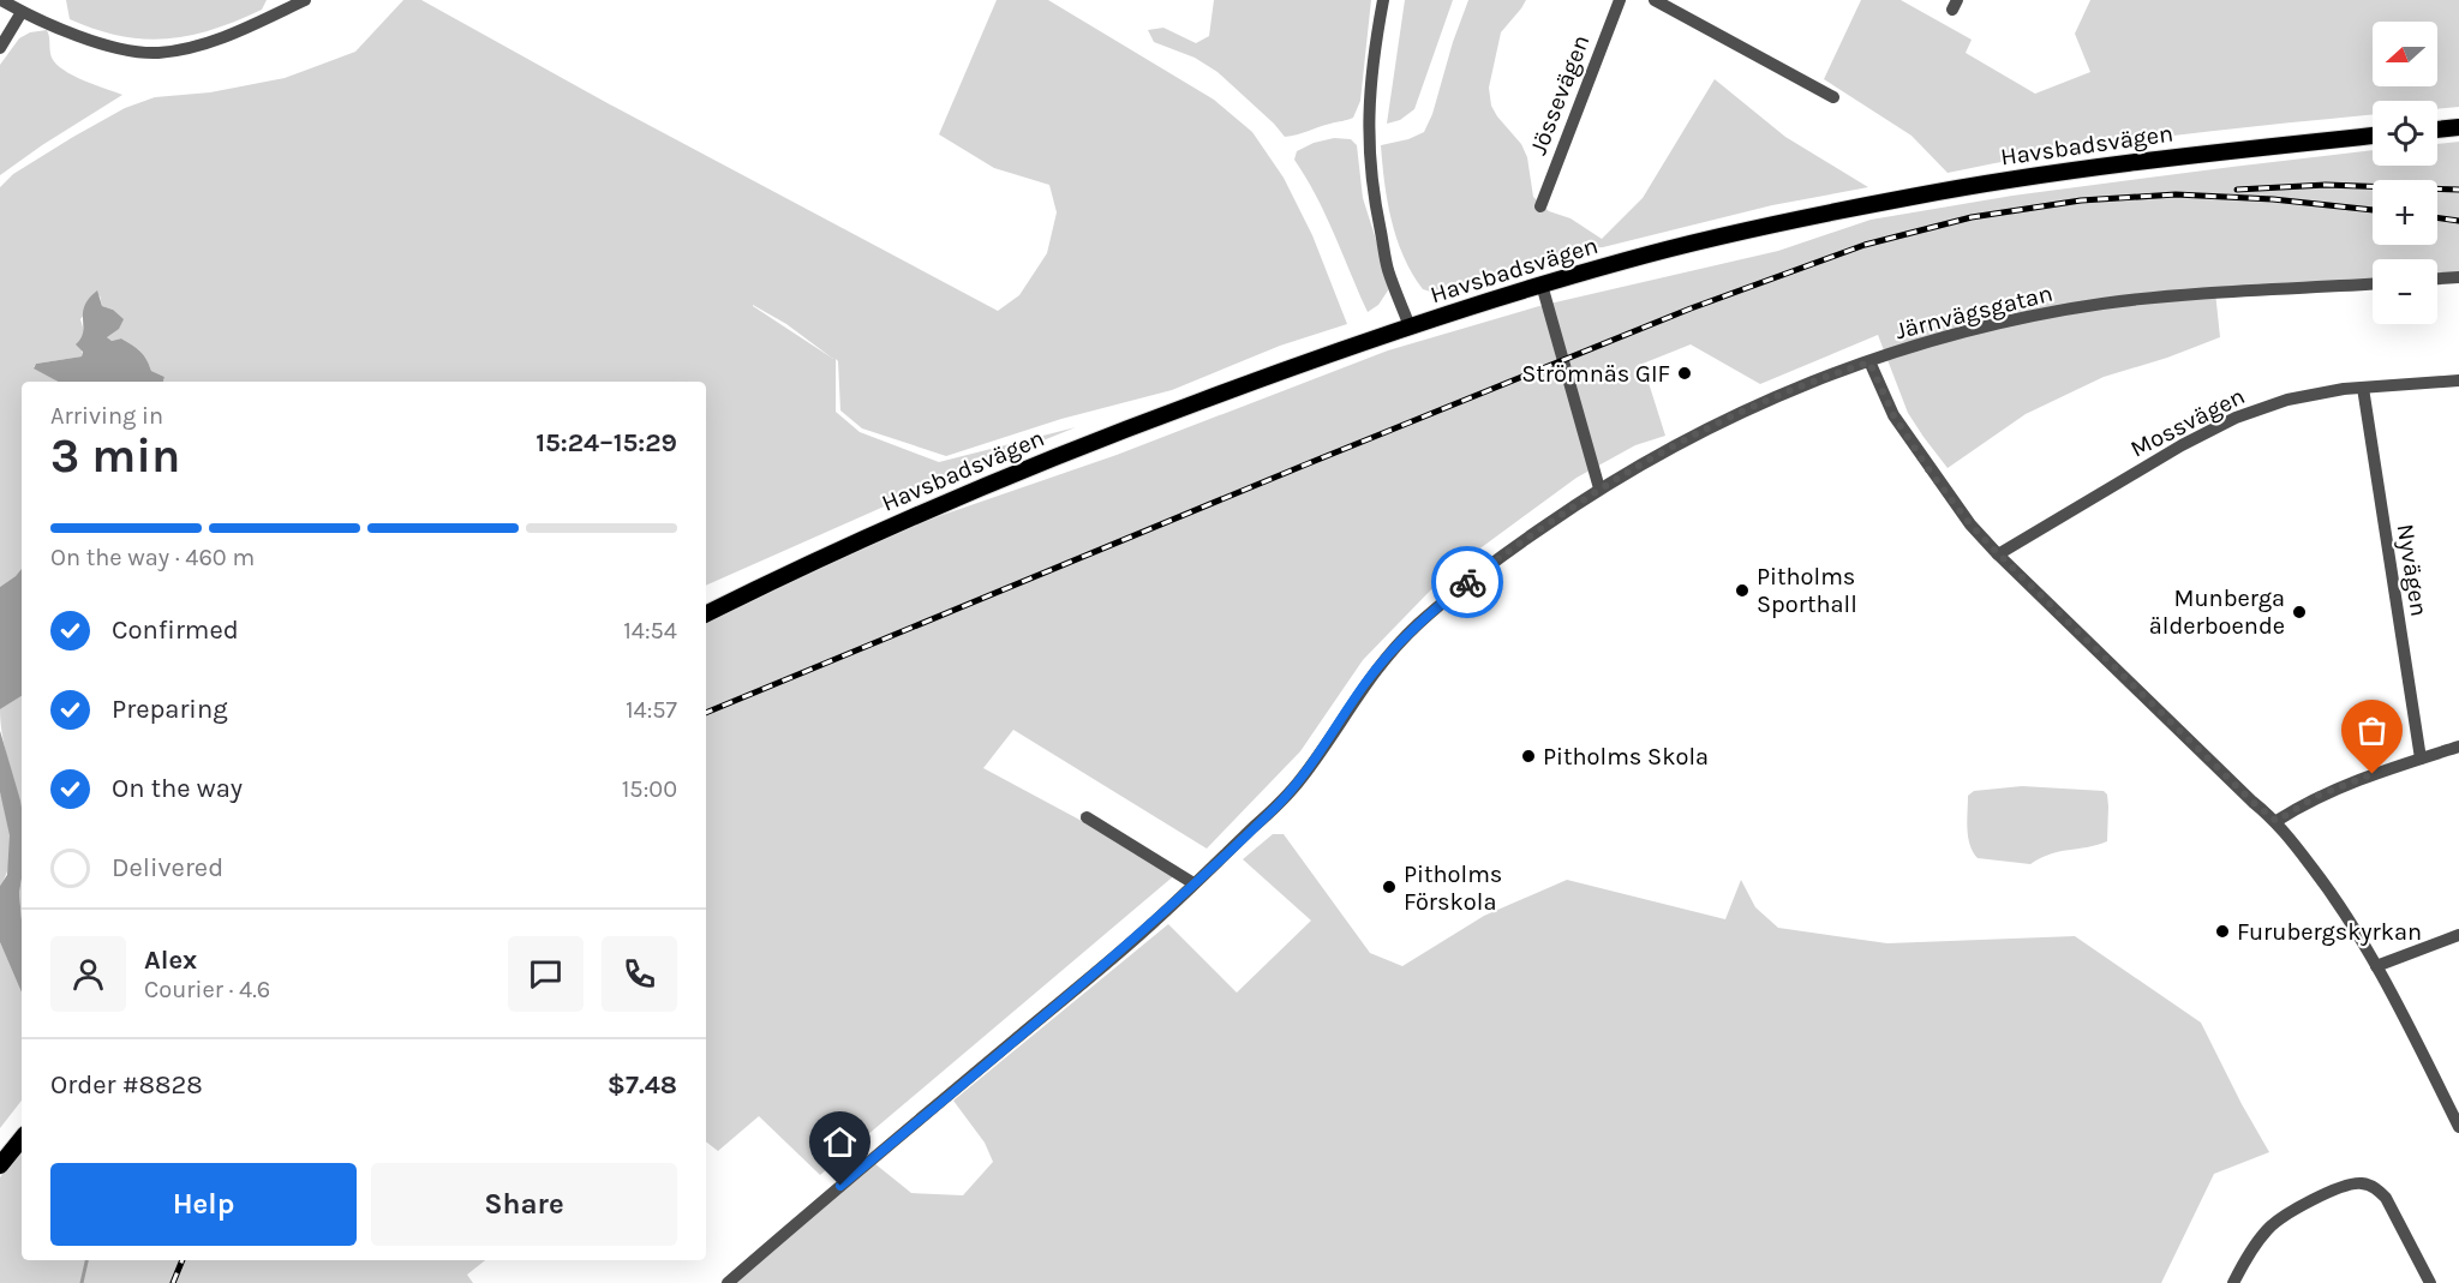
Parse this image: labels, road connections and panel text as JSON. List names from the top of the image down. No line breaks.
{"streets":{"main road":["Havsbadsvägen"],"street":["Jössevägen","Järnvägsgatan","Mossvägen","Nyvägen"]},"crossings":[["Mossvägen","Nyvägen"]],"places":["Strömnäs GIF","Pitholms Sporthall","Munberga älderboende","Pitholms Skola","Pitholms Förskola","Furubergskyrkan"],"north":"left","page":{"map_buttons":["+","−"],"heading":["3 min","Arriving in","15:24–15:29"],"panel":["Alex","Courier · 4.6","Order #8828","$7.48"],"bar":"On the way · 460 m","list":[["Confirmed","14:54"],["Preparing","14:57"],["On the way","15:00"],"Delivered"],"buttons":["Help","Share"]}}
